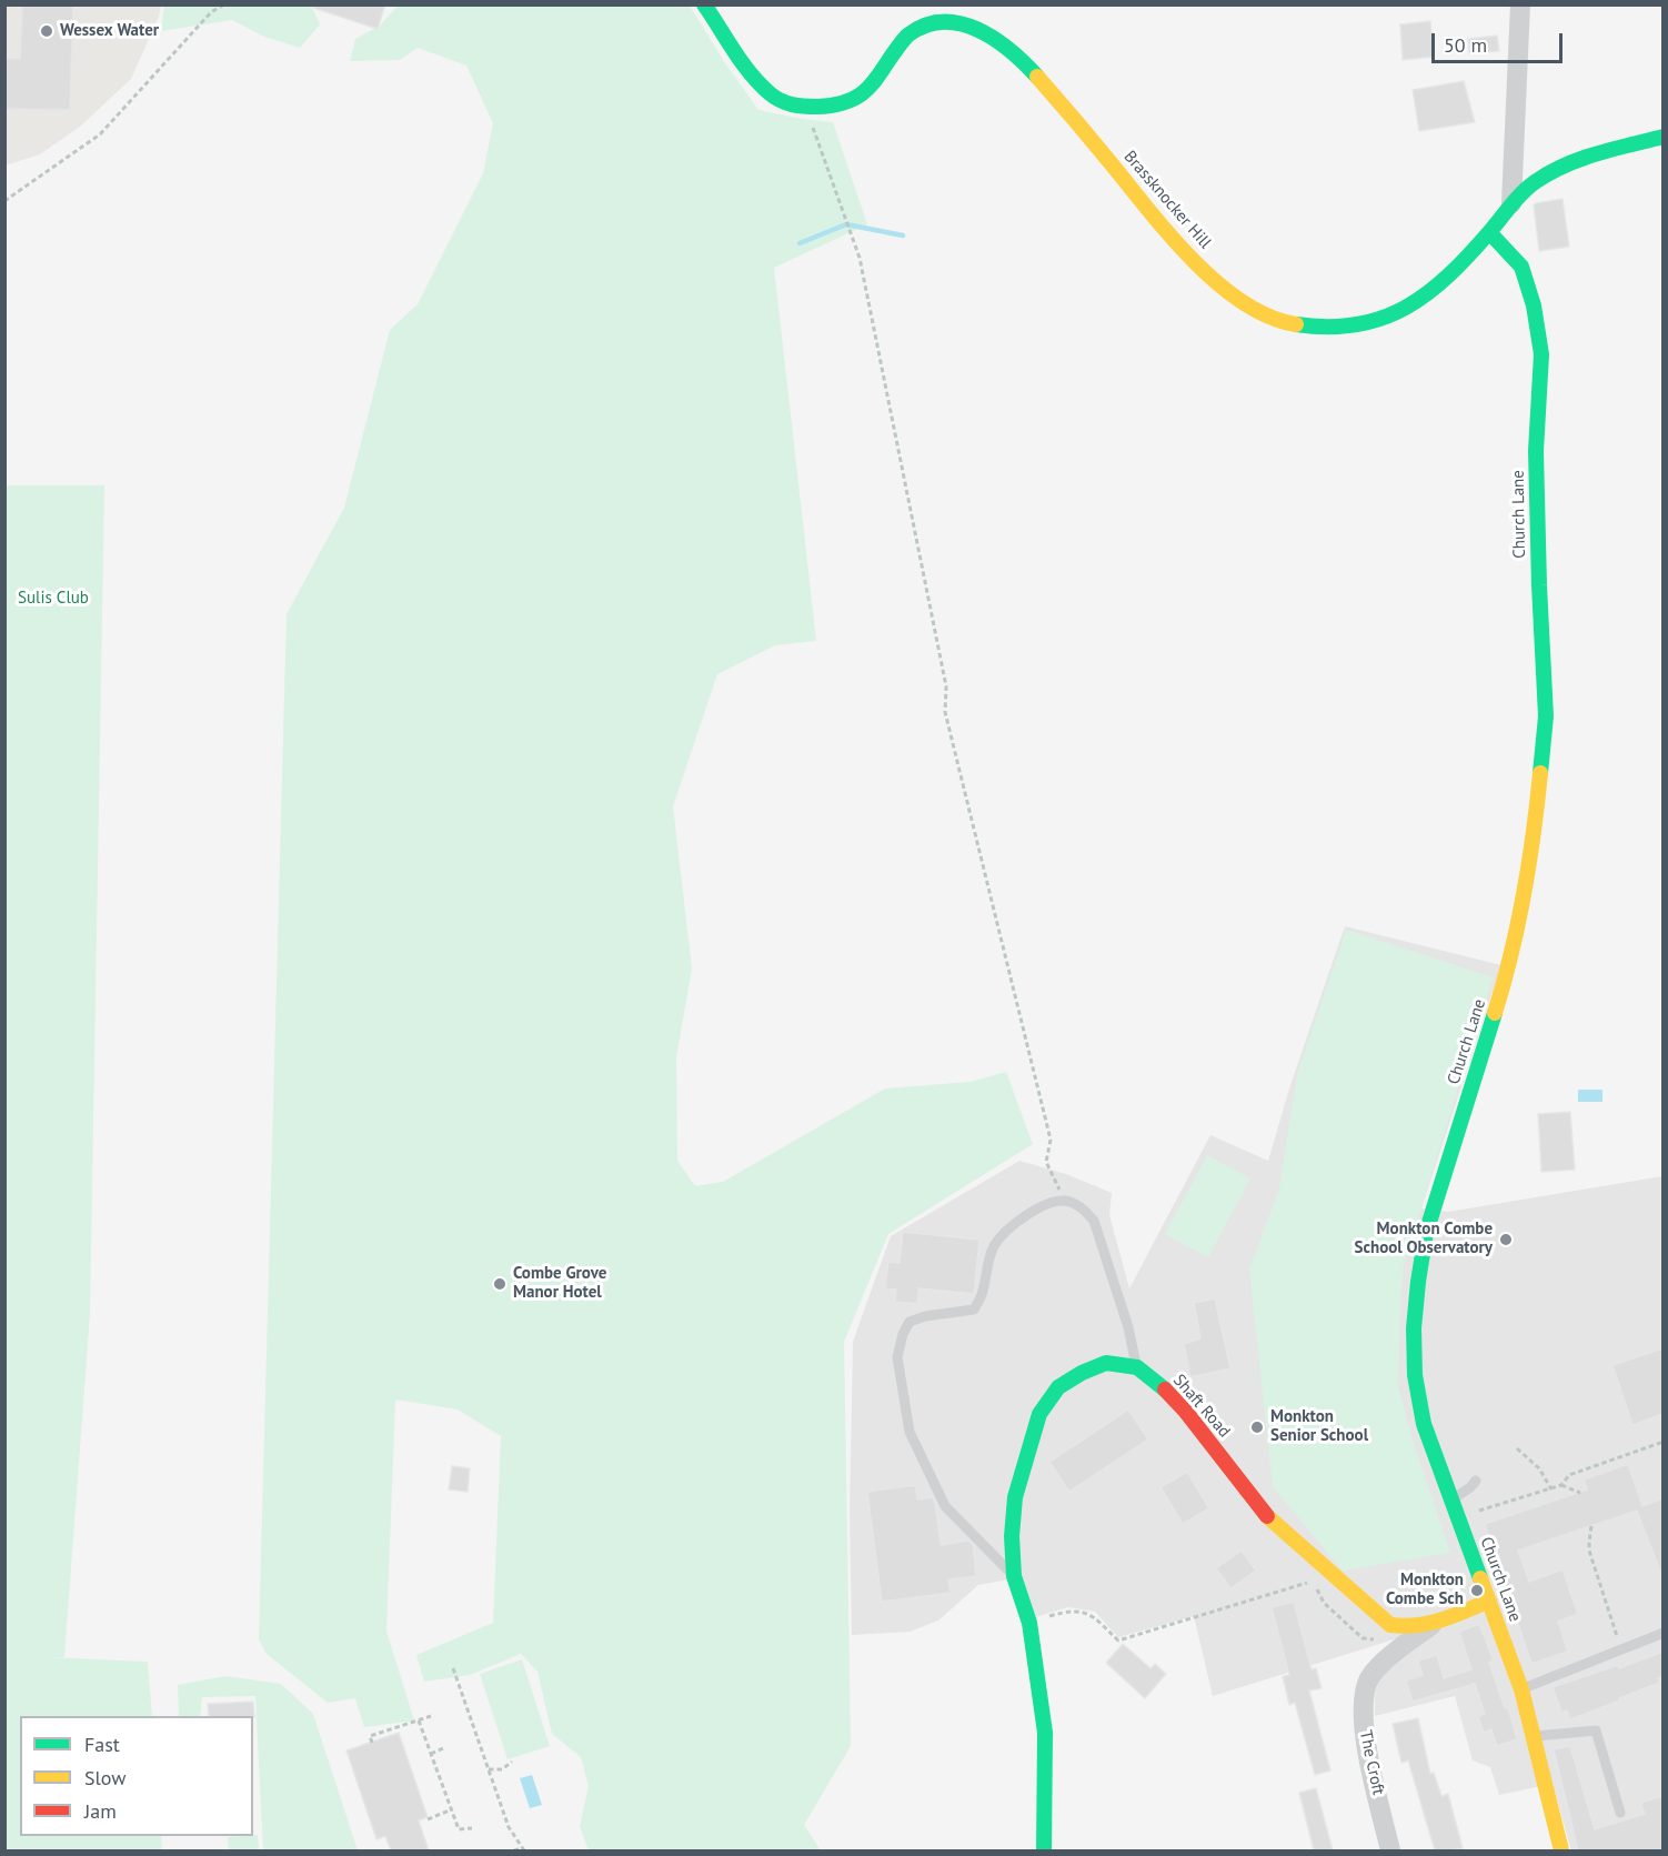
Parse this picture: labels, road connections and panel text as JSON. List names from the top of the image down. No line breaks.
{"streets":{"street":["Brassknocker Hill","Church Lane","Shaft Road","The Croft"]},"crossings":[["Brassknocker Hill","Church Lane"]],"parks":["Sulis Club"],"places":["Wessex Water","Monkton Combe School Observatory","Combe Grove Manor Hotel","Monkton Senior School","Monkton Combe Sch"],"legend":["Fast","Slow","Jam"],"scale_bar":"50 m"}
